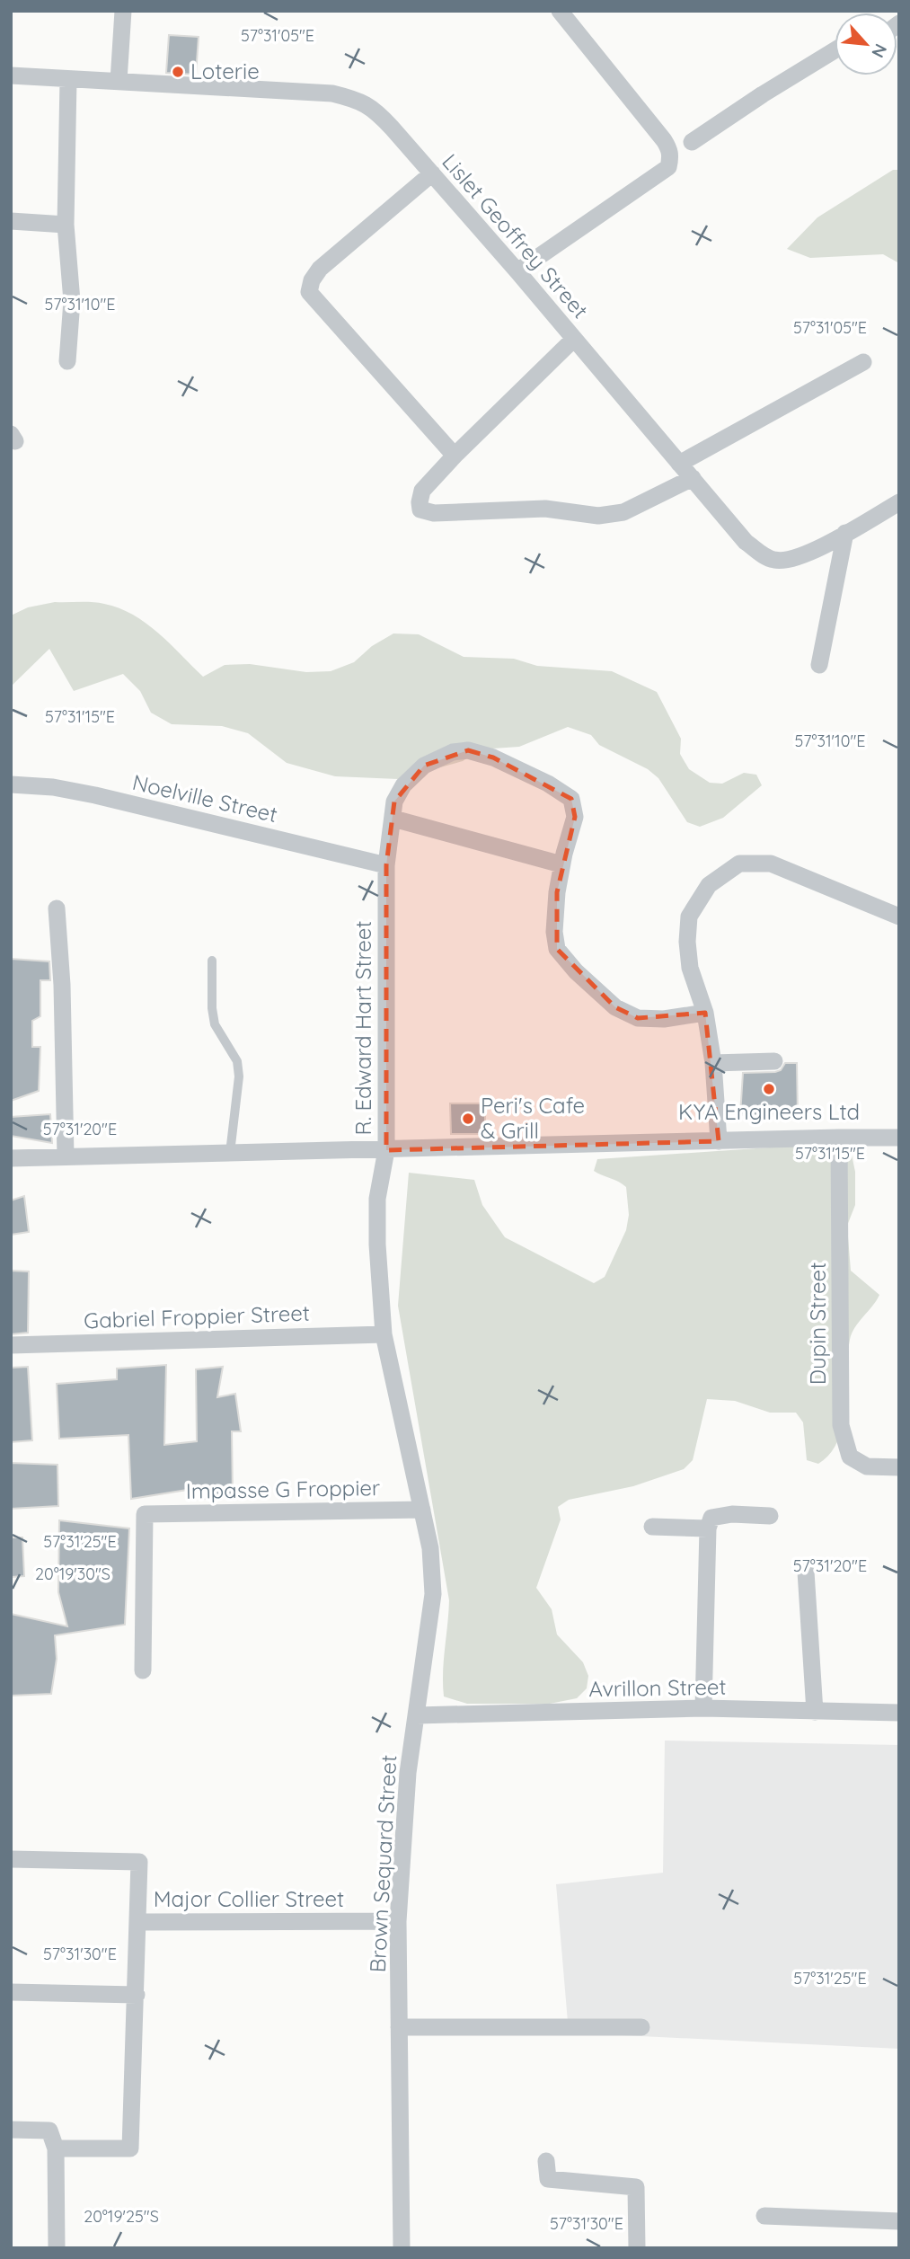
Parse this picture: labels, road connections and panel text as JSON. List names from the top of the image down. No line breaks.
{"streets":{"street":["Lislet Geoffrey Street","Noelville Street","R. Edward Hart Street","Gabriel Froppier Street","Dupin Street","Impasse G Froppier","Avrillon Street","Brown Sequard Street","Major Collier Street"]},"crossings":[["Noelville Street","R. Edward Hart Street"],["R. Edward Hart Street","Brown Sequard Street"],["Gabriel Froppier Street","Brown Sequard Street"],["Impasse G Froppier","Brown Sequard Street"],["Avrillon Street","Brown Sequard Street"],["Brown Sequard Street","Major Collier Street"]],"places":["Loterie","KYA Engineers Ltd","Peri's Cafe & Grill"],"north":"bottom right","coordinates":["57°31'05\"E","57°31'10\"E","57°31'15\"E","57°31'20\"E","57°31'25\"E","20°19'30\"S","57°31'30\"E","20°19'25\"S"]}
